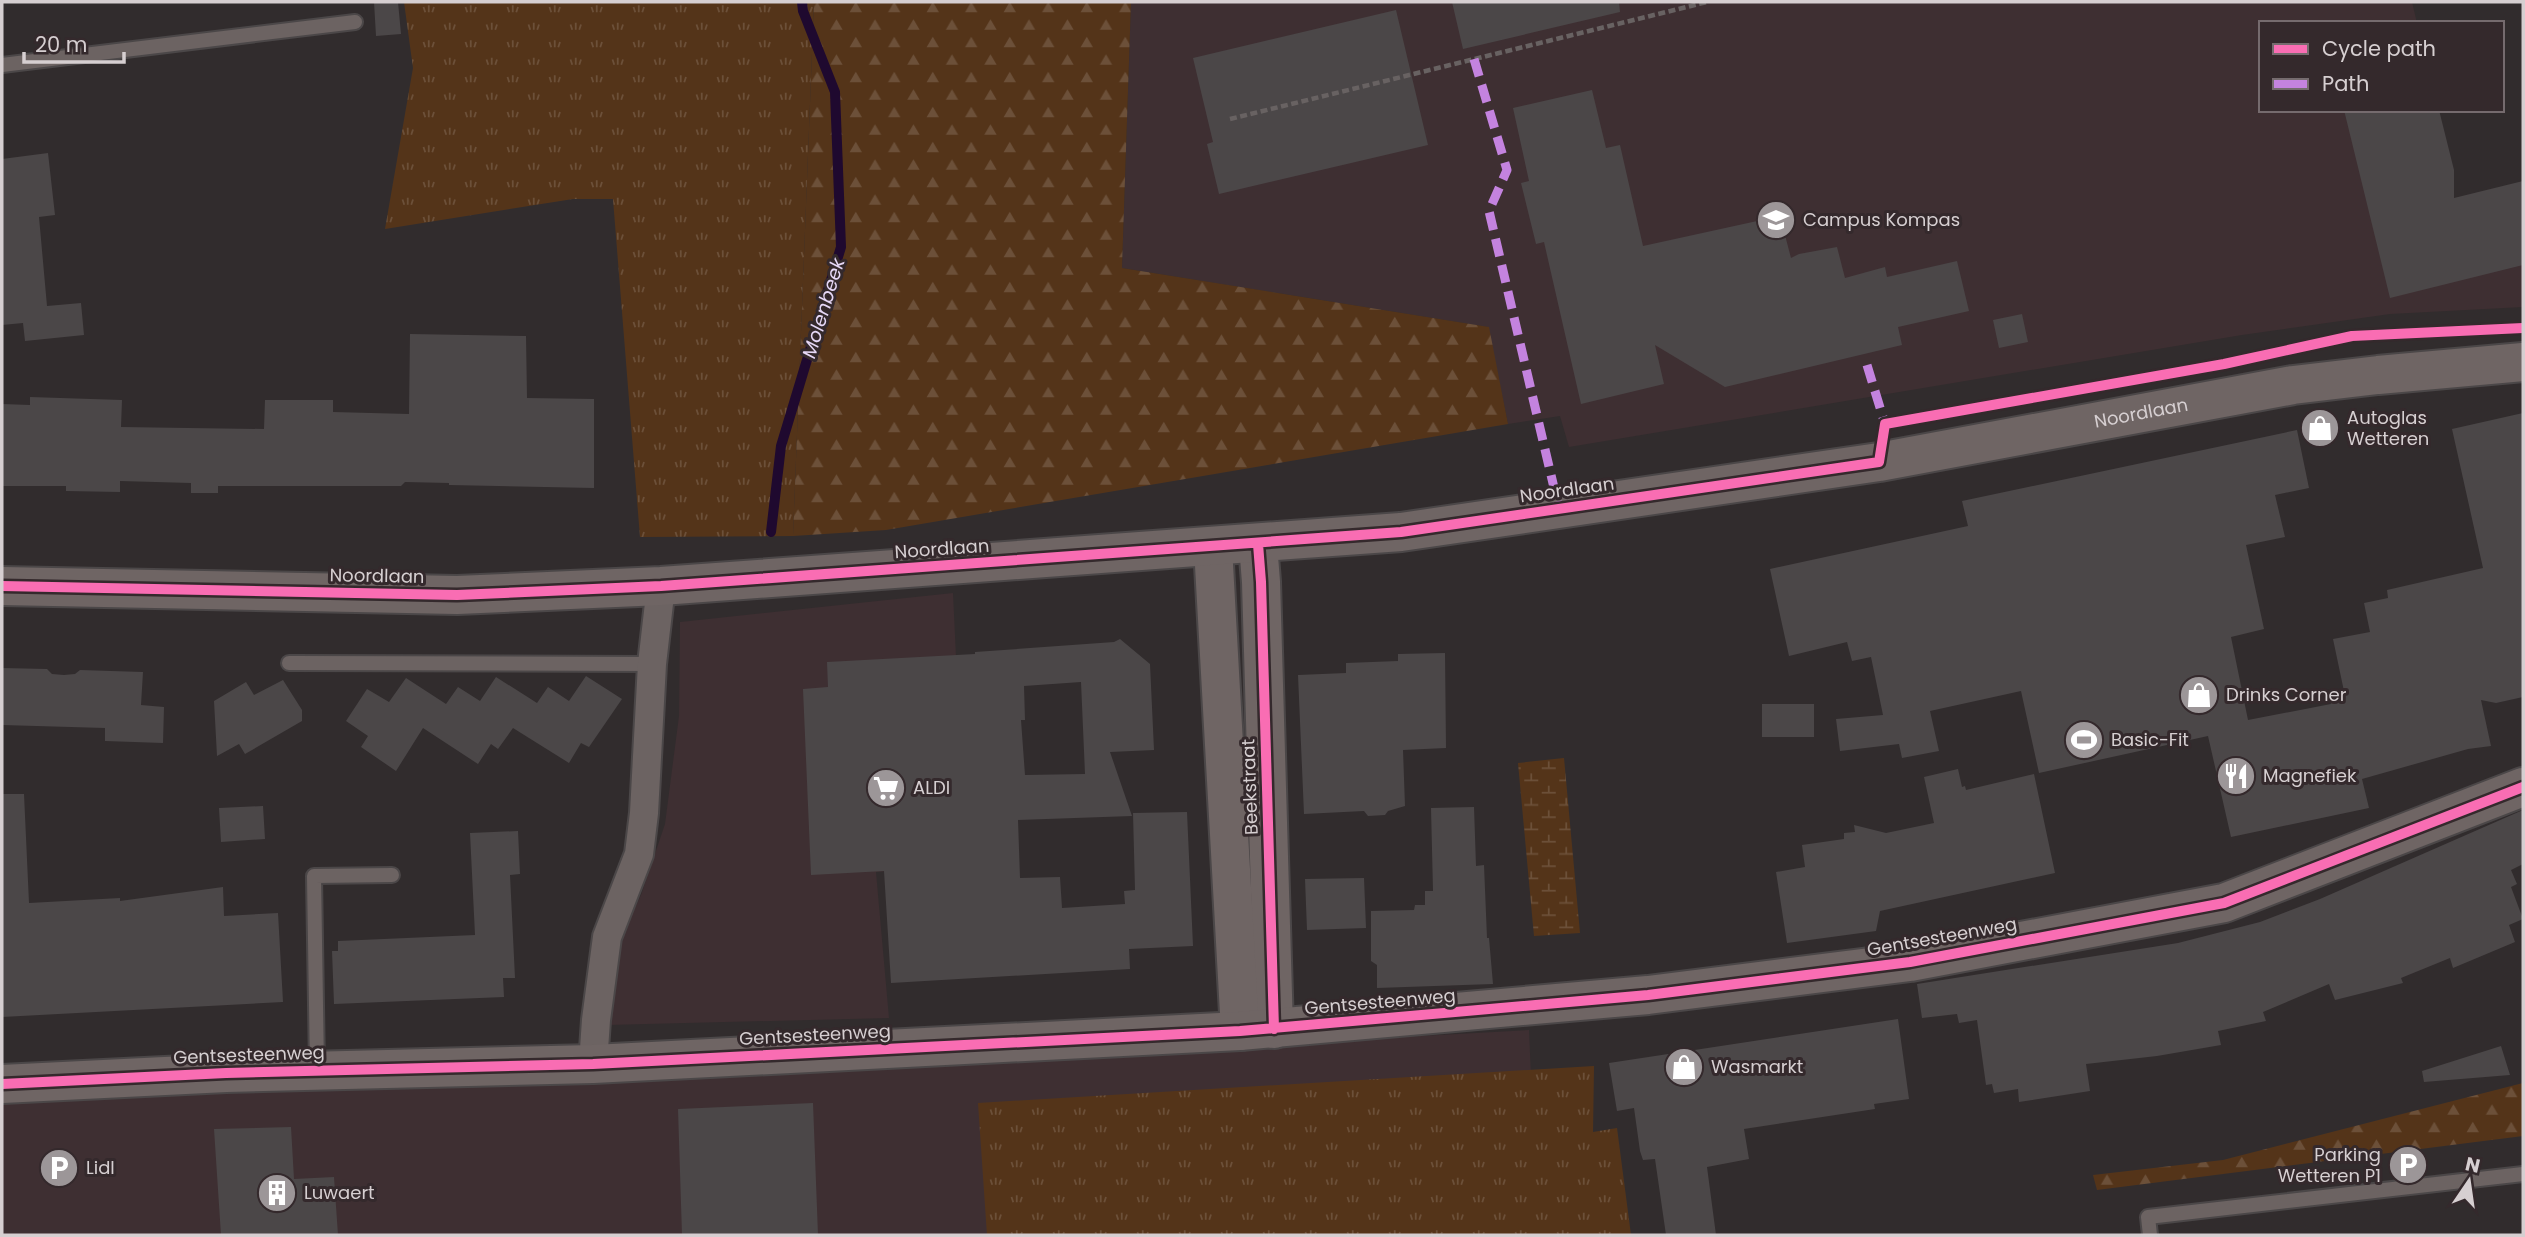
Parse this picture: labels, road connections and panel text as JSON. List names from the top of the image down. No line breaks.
{"streets":{"street":["Noordlaan","Beekstraat","Gentsesteenweg"]},"crossings":[["Noordlaan","Beekstraat"],["Beekstraat","Gentsesteenweg"]],"water":["Molenbeek"],"places":{"school or university":["Campus Kompas"],"shop":["Autoglas Wetteren","Drinks Corner","Wasmarkt"],"sports":["Basic-Fit"],"restaurant":["Magnefiek"],"supermarket":["ALDI"],"parking":["Parking Wetteren P1","Lidl"],"building":["Luwaert"]},"legend":["Cycle path","Path"],"scale_bar":"20 m","north":"top"}
